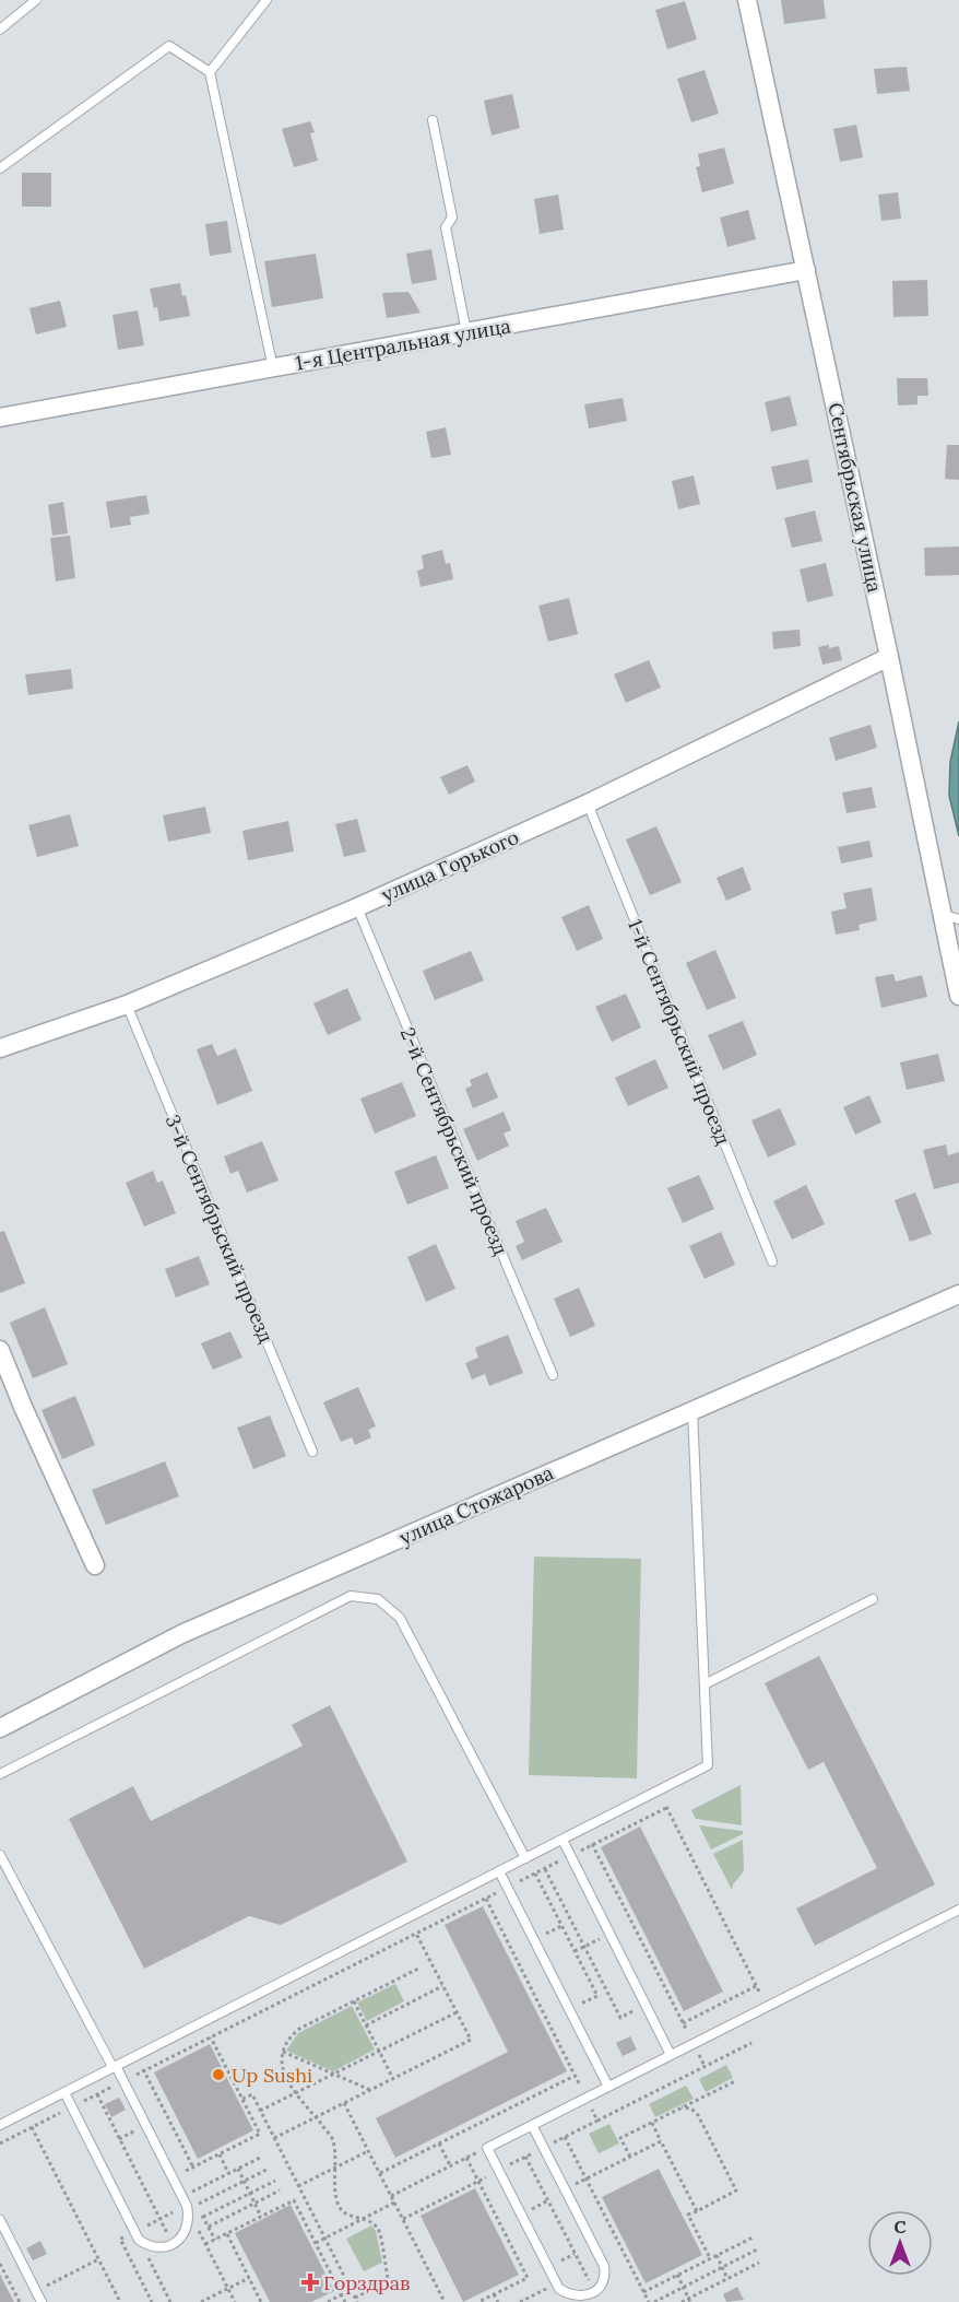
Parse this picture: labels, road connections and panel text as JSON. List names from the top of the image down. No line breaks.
{"streets":{"street":["1-я Центральная улица","Сентябрьская улица","улица Горького","улица Стожарова"],"lane":["1-й Сентябрьский проезд","2-й Сентябрьский проезд","3-й Сентябрьский проезд"]},"crossings":[["1-я Центральная улица","Сентябрьская улица"],["Сентябрьская улица","улица Горького"],["улица Горького","1-й Сентябрьский проезд"],["улица Горького","2-й Сентябрьский проезд"],["улица Горького","3-й Сентябрьский проезд"]],"places":{"other":["Up Sushi"],"health":["Горздрав"]},"north":"top"}
